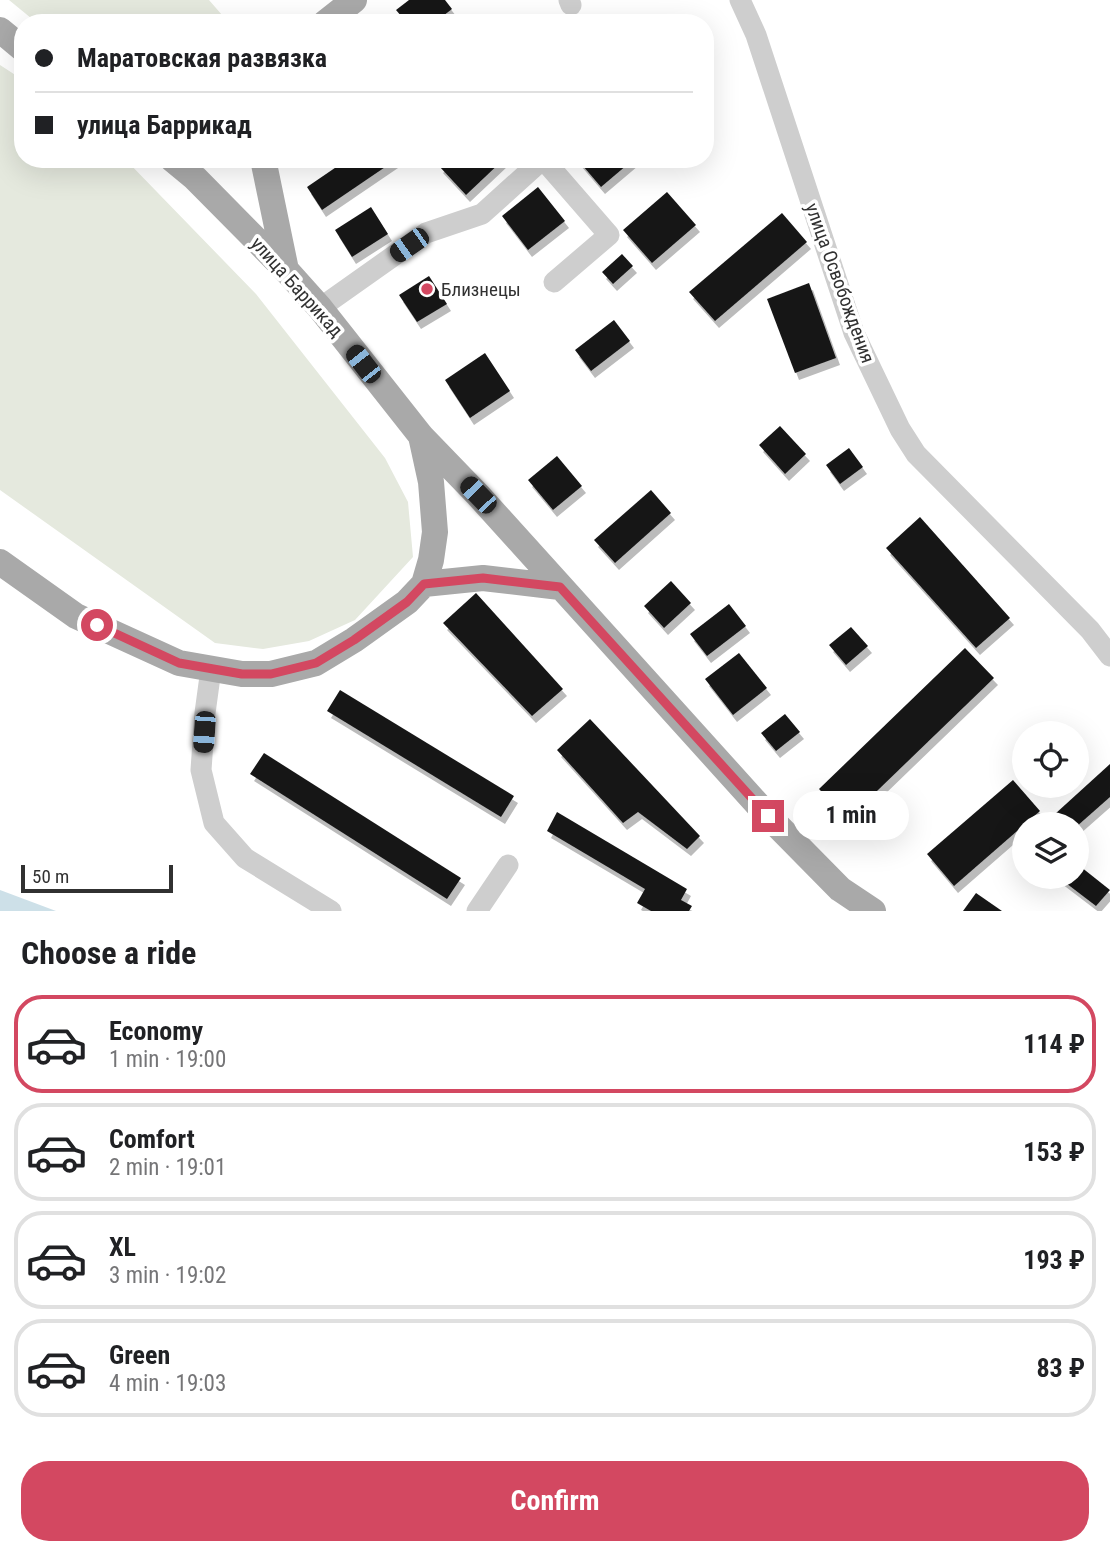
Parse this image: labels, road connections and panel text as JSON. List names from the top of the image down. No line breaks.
{"streets":{"main road":["улица Баррикад"],"street":["улица Освобождения"]},"places":["Близнецы"],"scale_bar":"50 m","page":{"banner":["Маратовская развязка","улица Баррикад"],"bubble":"1 min","scale":"50 m","heading":"Choose a ride","list":[{"name":"Economy","note":"1 min · 19:00","value":"114 ₽"},{"name":"Comfort","note":"2 min · 19:01","value":"153 ₽"},{"name":"XL","note":"3 min · 19:02","value":"193 ₽"},{"name":"Green","note":"4 min · 19:03","value":"83 ₽"}],"buttons":"Confirm"}}
